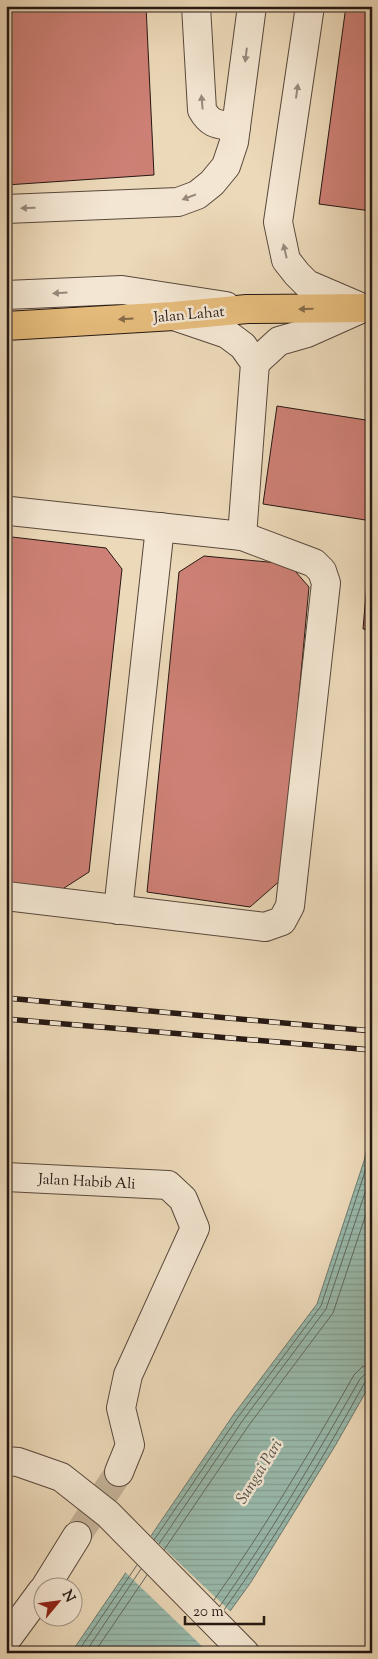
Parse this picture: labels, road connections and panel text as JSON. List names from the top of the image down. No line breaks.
{"streets":{"main road":["Jalan Lahat"],"street":["Jalan Habib Ali"]},"one_way":["Jalan Lahat"],"water":["Sungai Pari"],"scale_bar":"20 m","north":"top right"}
